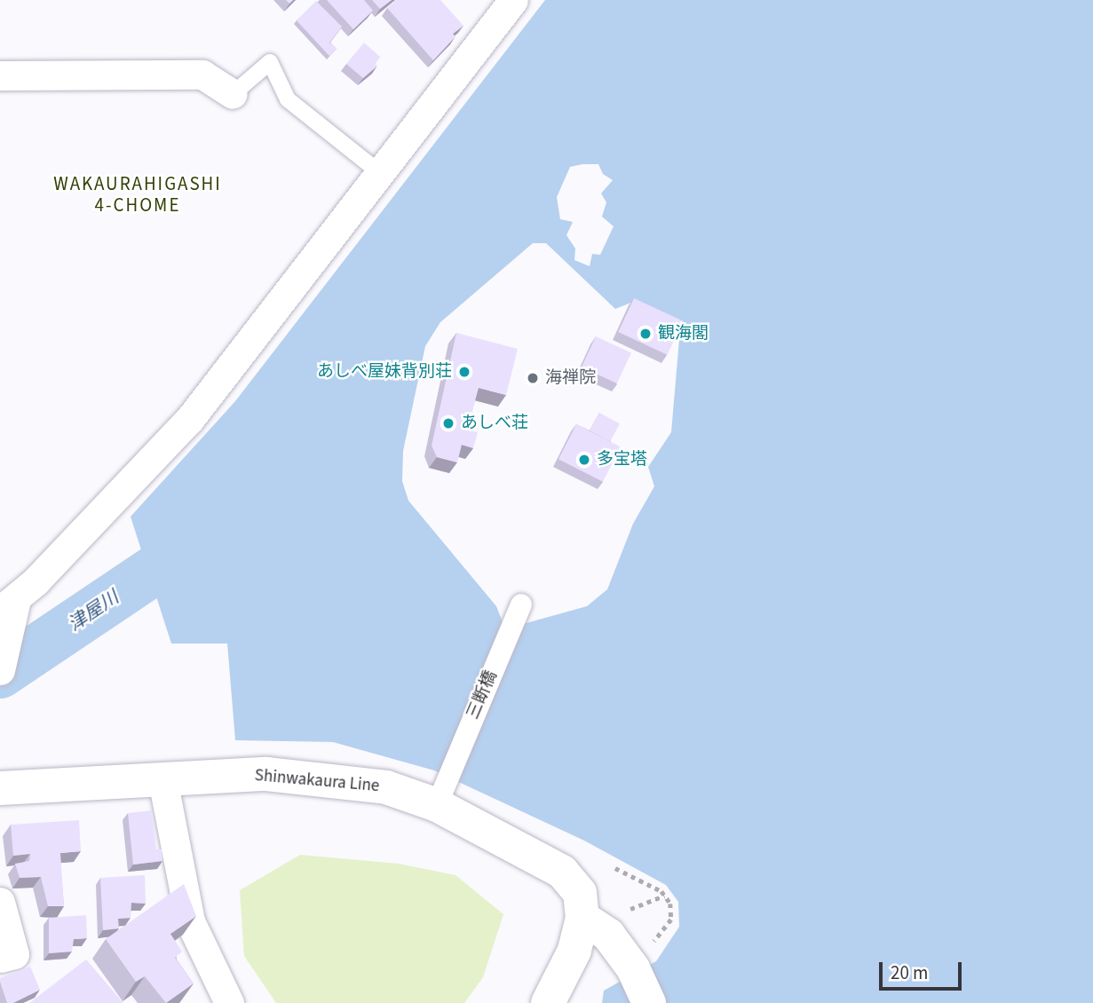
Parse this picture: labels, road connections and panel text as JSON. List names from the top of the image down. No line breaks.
{"streets":{"main road":["Shinwakaura Line"],"street":["三断橋"]},"crossings":[["三断橋","Shinwakaura Line"]],"districts":["WAKAURAHIGASHI 4-CHOME"],"water":["津屋川"],"places":["観海閣","あしべ屋妹背別荘","海禅院","あしべ荘","多宝塔"],"scale_bar":"20 m"}
